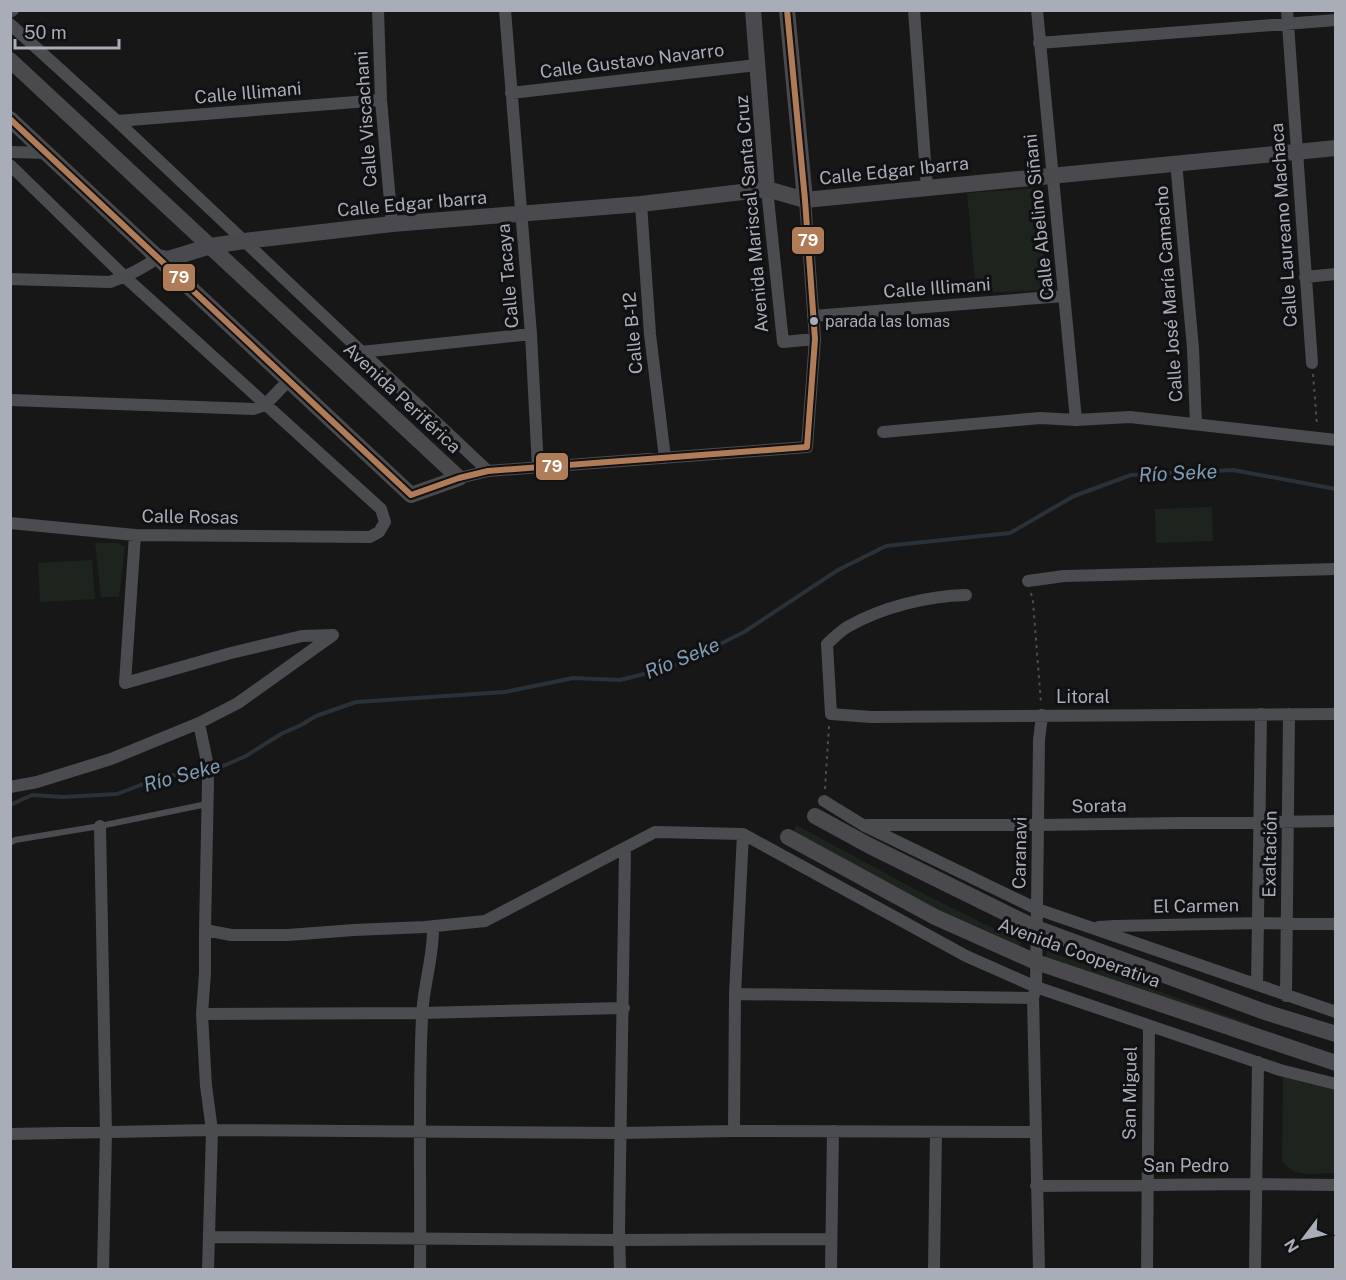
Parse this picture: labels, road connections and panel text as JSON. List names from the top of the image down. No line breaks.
{"streets":{"street":["Calle Gustavo Navarro","Calle Illimani","Calle Viscachani","Calle Edgar Ibarra","Avenida Mariscal Santa Cruz","Calle Abelino Siñani","Calle Laureano Machaca","Calle Tacaya","Calle José María Camacho","Calle B-12","Avenida Periférica","Calle Rosas","Litoral","Sorata","Caranavi","Exaltación","El Carmen","Avenida Cooperativa","San Miguel","San Pedro"]},"crossings":[["Calle Gustavo Navarro","Avenida Mariscal Santa Cruz"],["Calle Gustavo Navarro","Calle Tacaya"],["Calle Illimani","Calle Viscachani"],["Calle Illimani","Calle Abelino Siñani"],["Calle Viscachani","Calle Edgar Ibarra"],["Calle Edgar Ibarra","Avenida Mariscal Santa Cruz"],["Calle Edgar Ibarra","Calle Abelino Siñani"],["Calle Edgar Ibarra","Calle Laureano Machaca"],["Calle Edgar Ibarra","Calle Tacaya"],["Calle Edgar Ibarra","Calle José María Camacho"],["Calle Edgar Ibarra","Calle B-12"],["Calle Edgar Ibarra","Avenida Periférica"],["Litoral","Caranavi"],["Litoral","Exaltación"],["Sorata","Caranavi"],["Sorata","Exaltación"],["Caranavi","Avenida Cooperativa"],["Caranavi","San Pedro"],["Exaltación","El Carmen"],["San Miguel","San Pedro"]],"water":["Río Seke"],"places":["parada las lomas"],"lines":["transit line 79"],"scale_bar":"50 m","north":"bottom left"}
